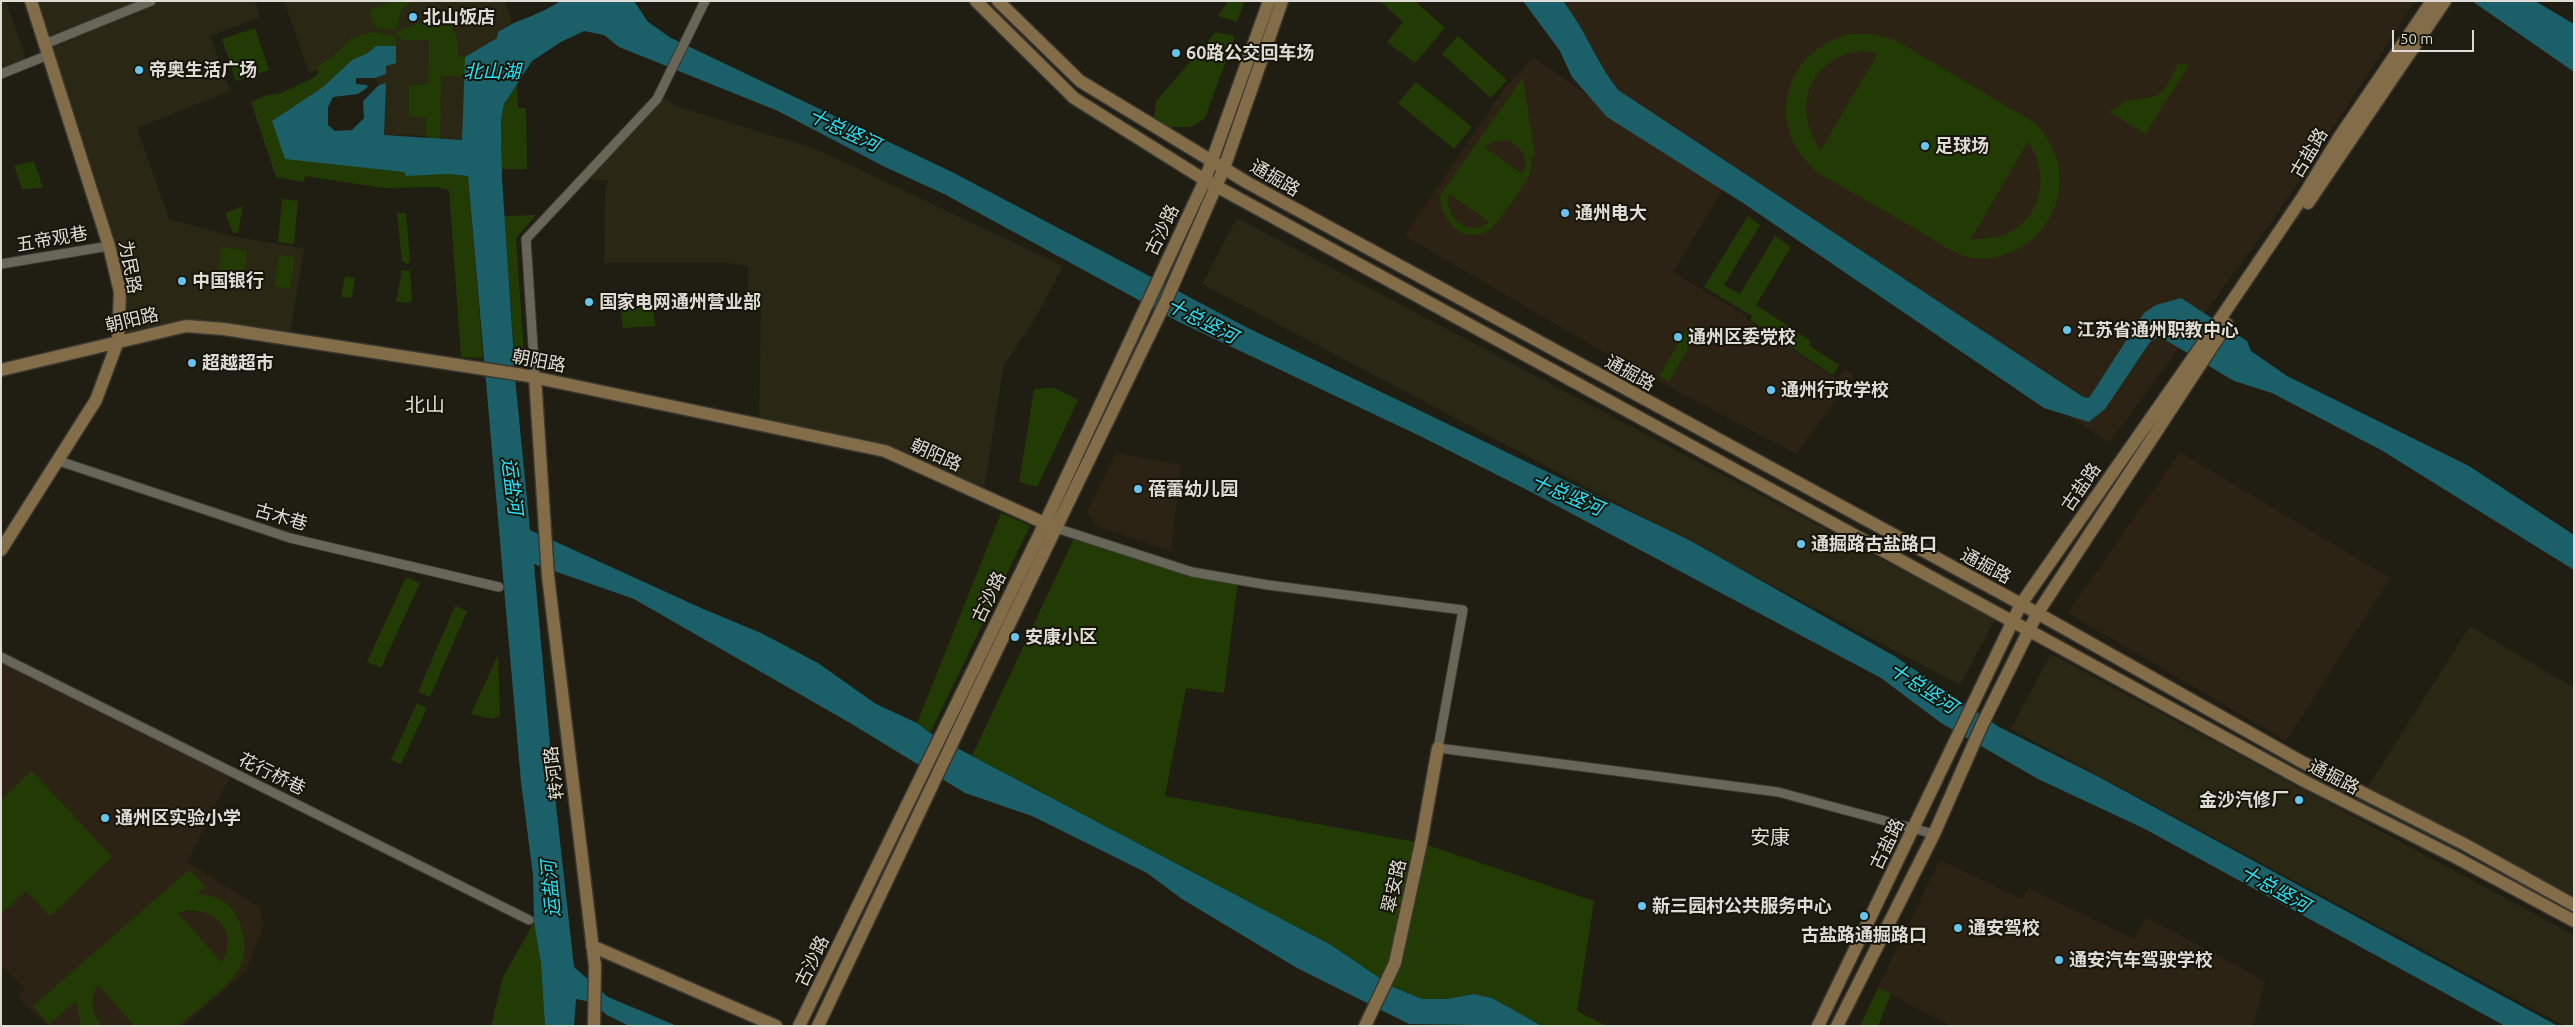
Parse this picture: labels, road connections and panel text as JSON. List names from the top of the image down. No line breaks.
{"streets":{"main road":["古盐路","通掘路","古沙路","为民路","朝阳路","转河路","翠安路"],"street":["五帝观巷","古木巷","花行桥巷"]},"crossings":[["古盐路","通掘路"],["通掘路","古沙路"],["古沙路","朝阳路"],["五帝观巷","为民路"],["为民路","朝阳路"],["为民路","古木巷"],["朝阳路","转河路"]],"districts":["北山","安康"],"water":["北山湖","十总竖河","运盐河"],"places":["北山饭店","60路公交回车场","帝奥生活广场","足球场","通州电大","中国银行","国家电网通州营业部","江苏省通州职教中心","通州区委党校","超越超市","通州行政学校","蓓蕾幼儿园","通掘路古盐路口","安康小区","金沙汽修厂","通州区实验小学","新三园村公共服务中心","古盐路通掘路口","通安驾校","通安汽车驾驶学校"],"scale_bar":"50 m"}
